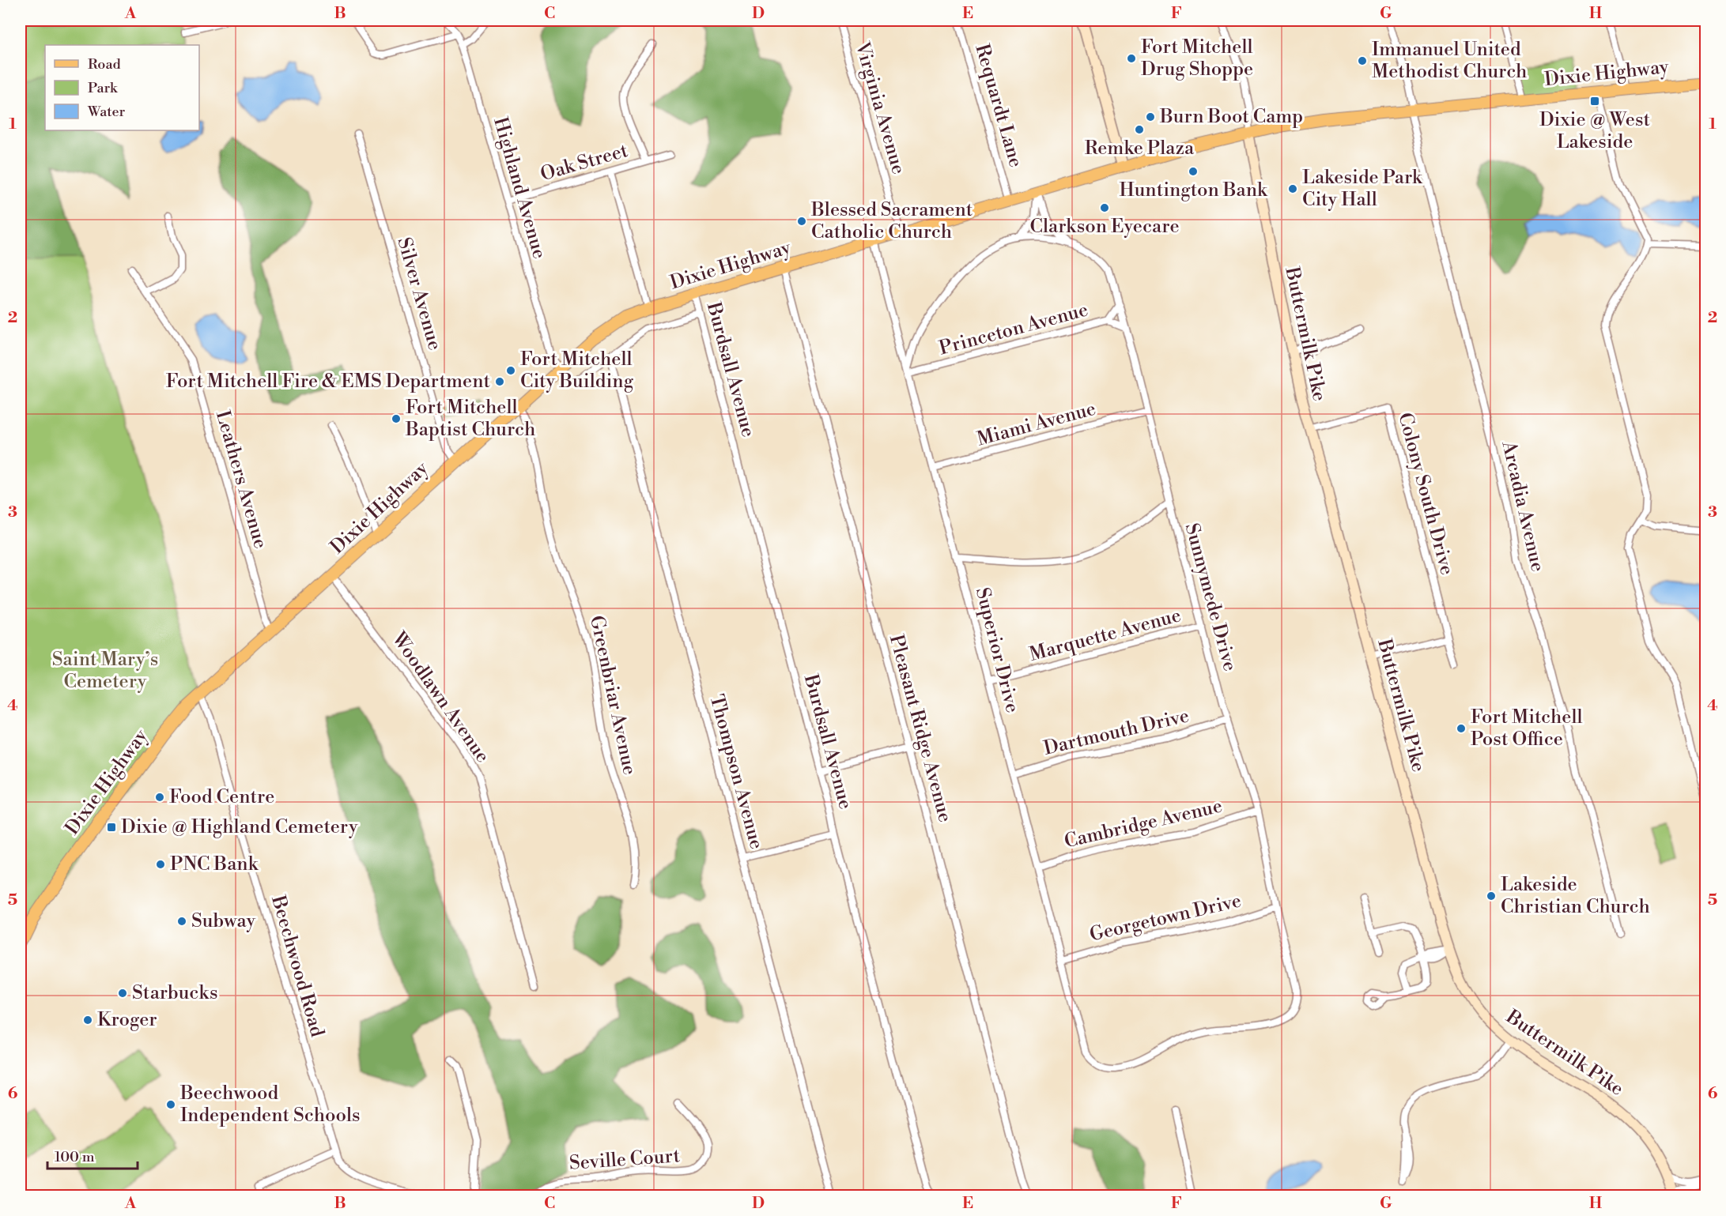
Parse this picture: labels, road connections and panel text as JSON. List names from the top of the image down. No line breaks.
{"streets":{"main road":["Dixie Highway","Buttermilk Pike"],"street":["Requardt Lane","Virginia Avenue","Oak Street","Highland Avenue","Silver Avenue","Princeton Avenue","Burdsall Avenue","Miami Avenue","Leathers Avenue","Colony South Drive","Arcadia Avenue","Sunnymede Drive","Marquette Avenue","Superior Drive","Greenbriar Avenue","Woodlawn Avenue","Pleasant Ridge Avenue","Dartmouth Drive","Thompson Avenue","Cambridge Avenue","Georgetown Drive","Beechwood Road","Seville Court"]},"crossings":[["Dixie Highway","Requardt Lane"],["Dixie Highway","Virginia Avenue"],["Dixie Highway","Highland Avenue"],["Dixie Highway","Silver Avenue"],["Dixie Highway","Buttermilk Pike"],["Dixie Highway","Burdsall Avenue"],["Dixie Highway","Leathers Avenue"],["Dixie Highway","Arcadia Avenue"],["Dixie Highway","Superior Drive"],["Dixie Highway","Greenbriar Avenue"],["Dixie Highway","Woodlawn Avenue"],["Dixie Highway","Pleasant Ridge Avenue"],["Dixie Highway","Beechwood Road"],["Oak Street","Highland Avenue"],["Princeton Avenue","Sunnymede Drive"],["Princeton Avenue","Superior Drive"],["Buttermilk Pike","Colony South Drive"],["Miami Avenue","Sunnymede Drive"],["Miami Avenue","Superior Drive"],["Sunnymede Drive","Marquette Avenue"],["Sunnymede Drive","Superior Drive"],["Sunnymede Drive","Dartmouth Drive"],["Sunnymede Drive","Cambridge Avenue"],["Sunnymede Drive","Georgetown Drive"],["Marquette Avenue","Superior Drive"],["Superior Drive","Dartmouth Drive"],["Superior Drive","Cambridge Avenue"],["Superior Drive","Georgetown Drive"]],"parks":["Saint Mary’s Cemetery"],"places":{"other":["Fort Mitchell Drug Shoppe","Immanuel United Methodist Church","Burn Boot Camp","Remke Plaza","Huntington Bank","Lakeside Park City Hall","Clarkson Eyecare","Blessed Sacrament Catholic Church","Fort Mitchell City Building","Fort Mitchell Fire & EMS Department","Fort Mitchell Baptist Church","Fort Mitchell Post Office","Food Centre","PNC Bank","Lakeside Christian Church","Subway","Starbucks","Kroger","Beechwood Independent Schools"],"transit":["Dixie @ West Lakeside","Dixie @ Highland Cemetery"]},"legend":["Road","Park","Water"],"scale_bar":"100 m","grid":{"columns":["A","B","C","D","E","F","G","H"],"rows":["1","2","3","4","5","6"]}}
